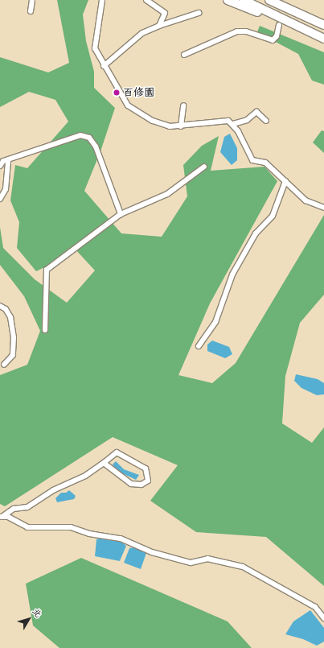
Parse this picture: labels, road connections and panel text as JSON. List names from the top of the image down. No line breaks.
{"places":["百修園"],"north":"top right"}
